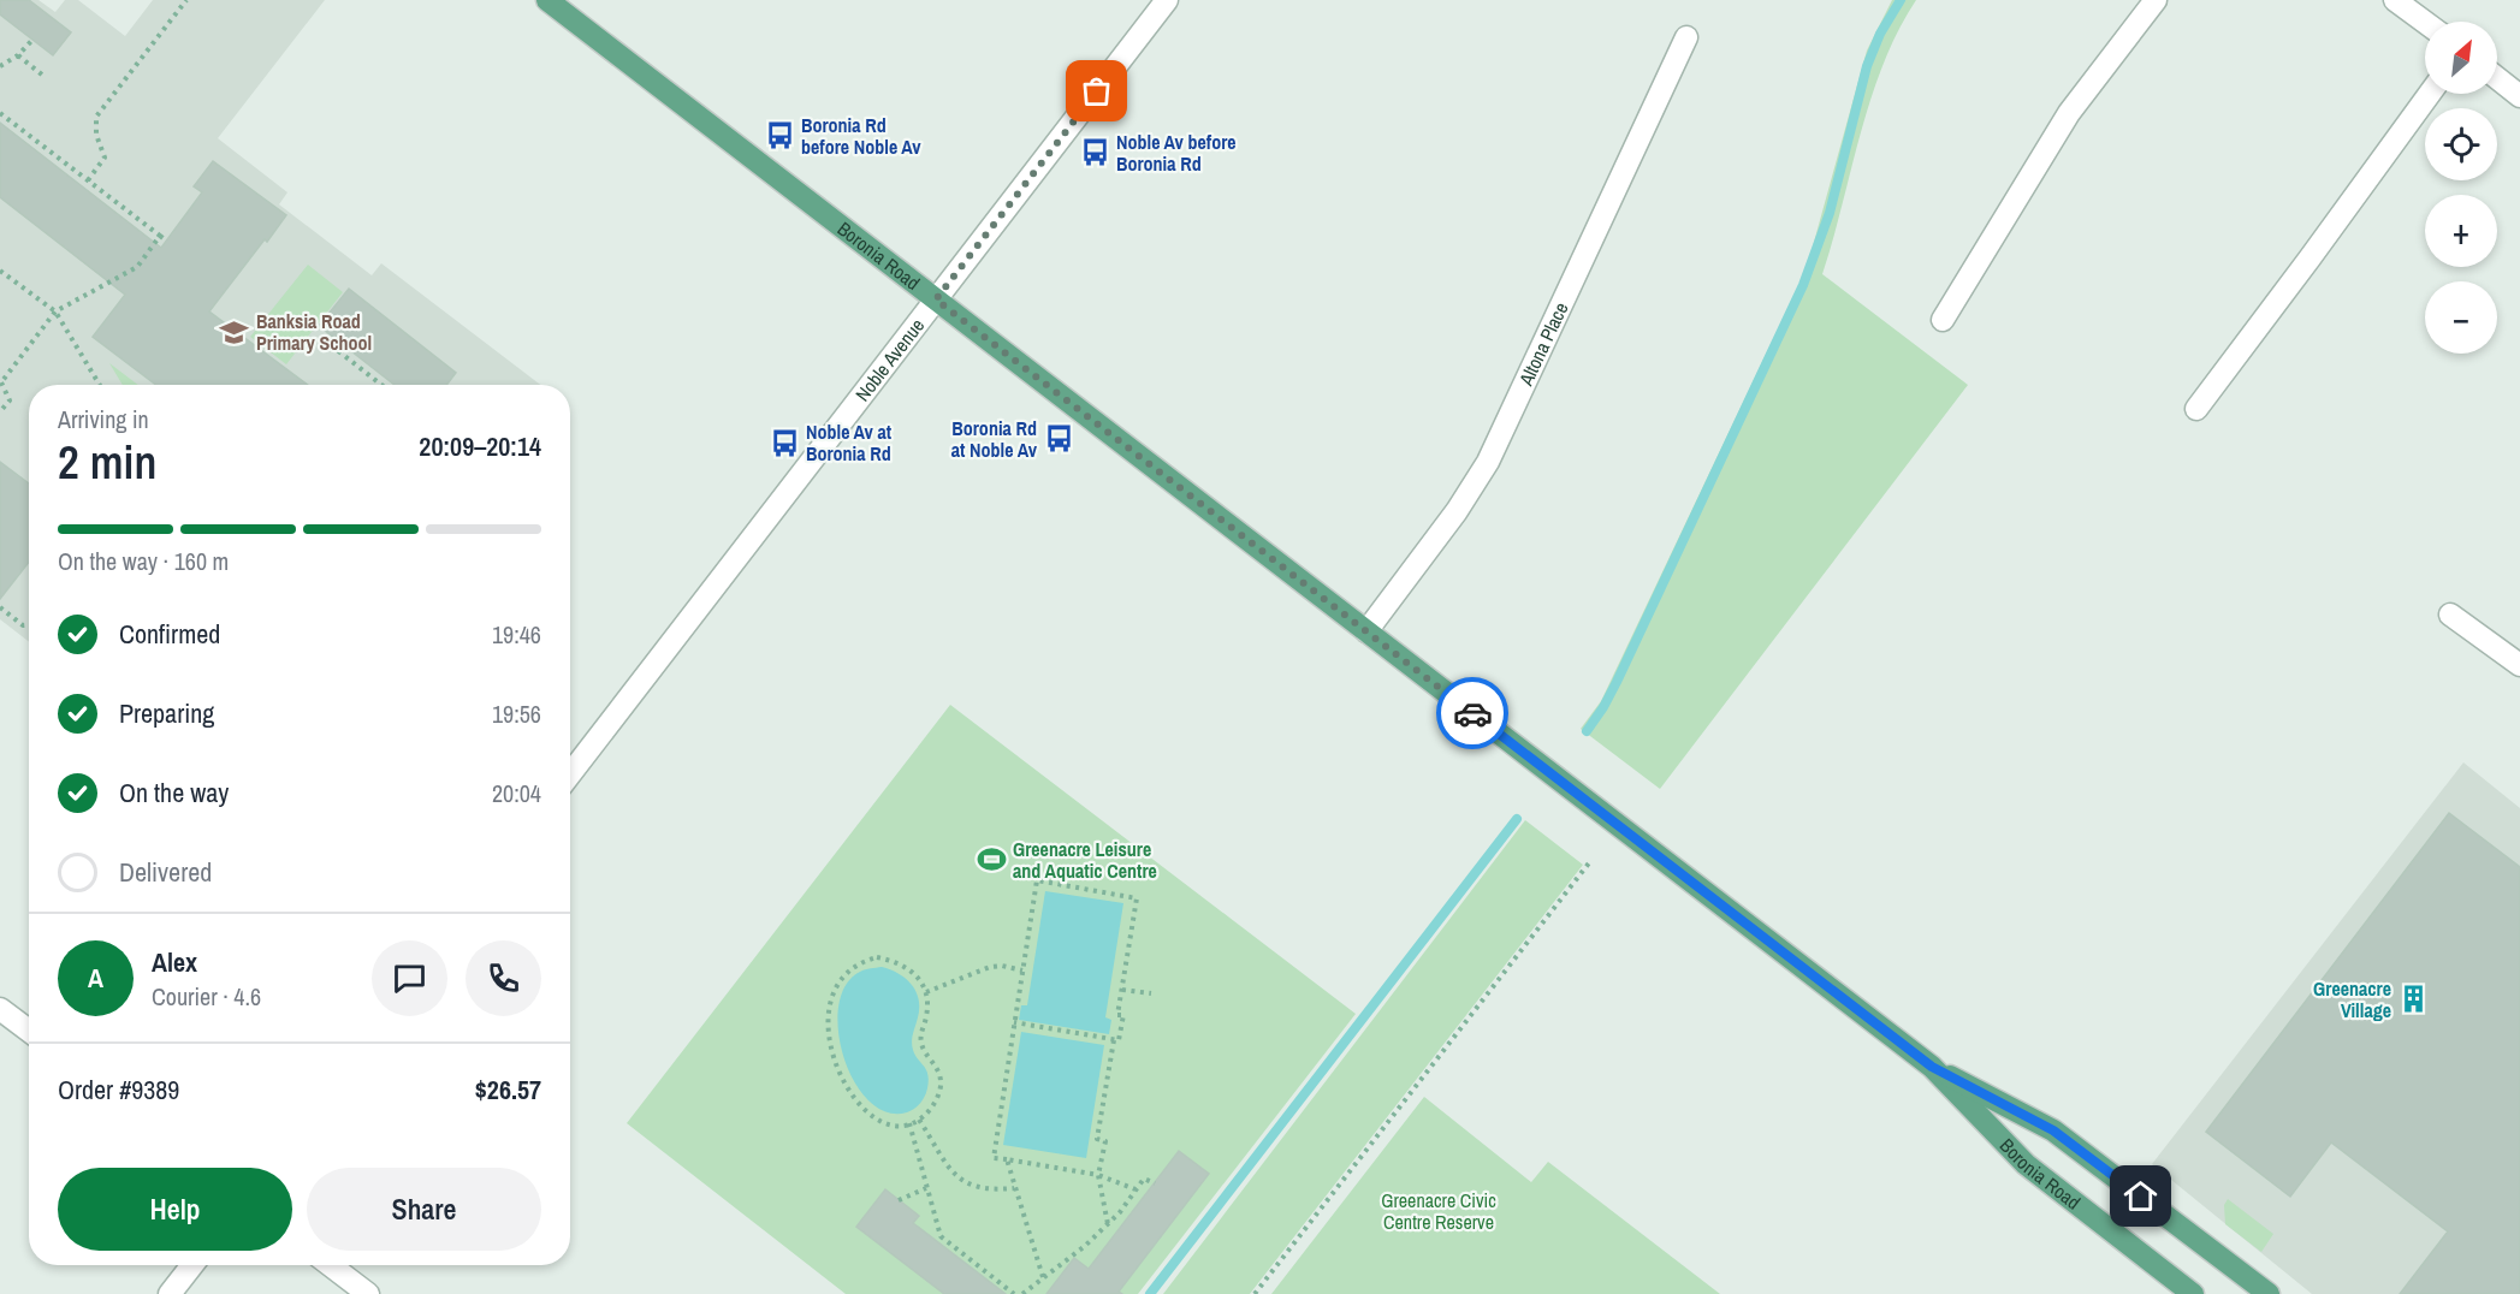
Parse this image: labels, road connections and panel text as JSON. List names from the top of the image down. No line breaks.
{"streets":{"main road":["Boronia Road"],"street":["Altona Place","Noble Avenue"]},"crossings":[["Boronia Road","Altona Place"],["Boronia Road","Noble Avenue"]],"parks":["Greenacre Civic Centre Reserve"],"places":{"bus stop":["Boronia Rd before Noble Av","Noble Av before Boronia Rd","Boronia Rd at Noble Av","Noble Av at Boronia Rd"],"school or university":["Banksia Road Primary School"],"sports":["Greenacre Leisure and Aquatic Centre"],"building":["Greenacre Village"]},"north":"top right","page":{"map_buttons":["+","−"],"heading":["2 min","Arriving in","20:09–20:14"],"panel":["Alex","Courier · 4.6","Order #9389","$26.57"],"bar":"On the way · 160 m","list":[["Confirmed","19:46"],["Preparing","19:56"],["On the way","20:04"],"Delivered"],"round":"A","buttons":["Help","Share"]}}
